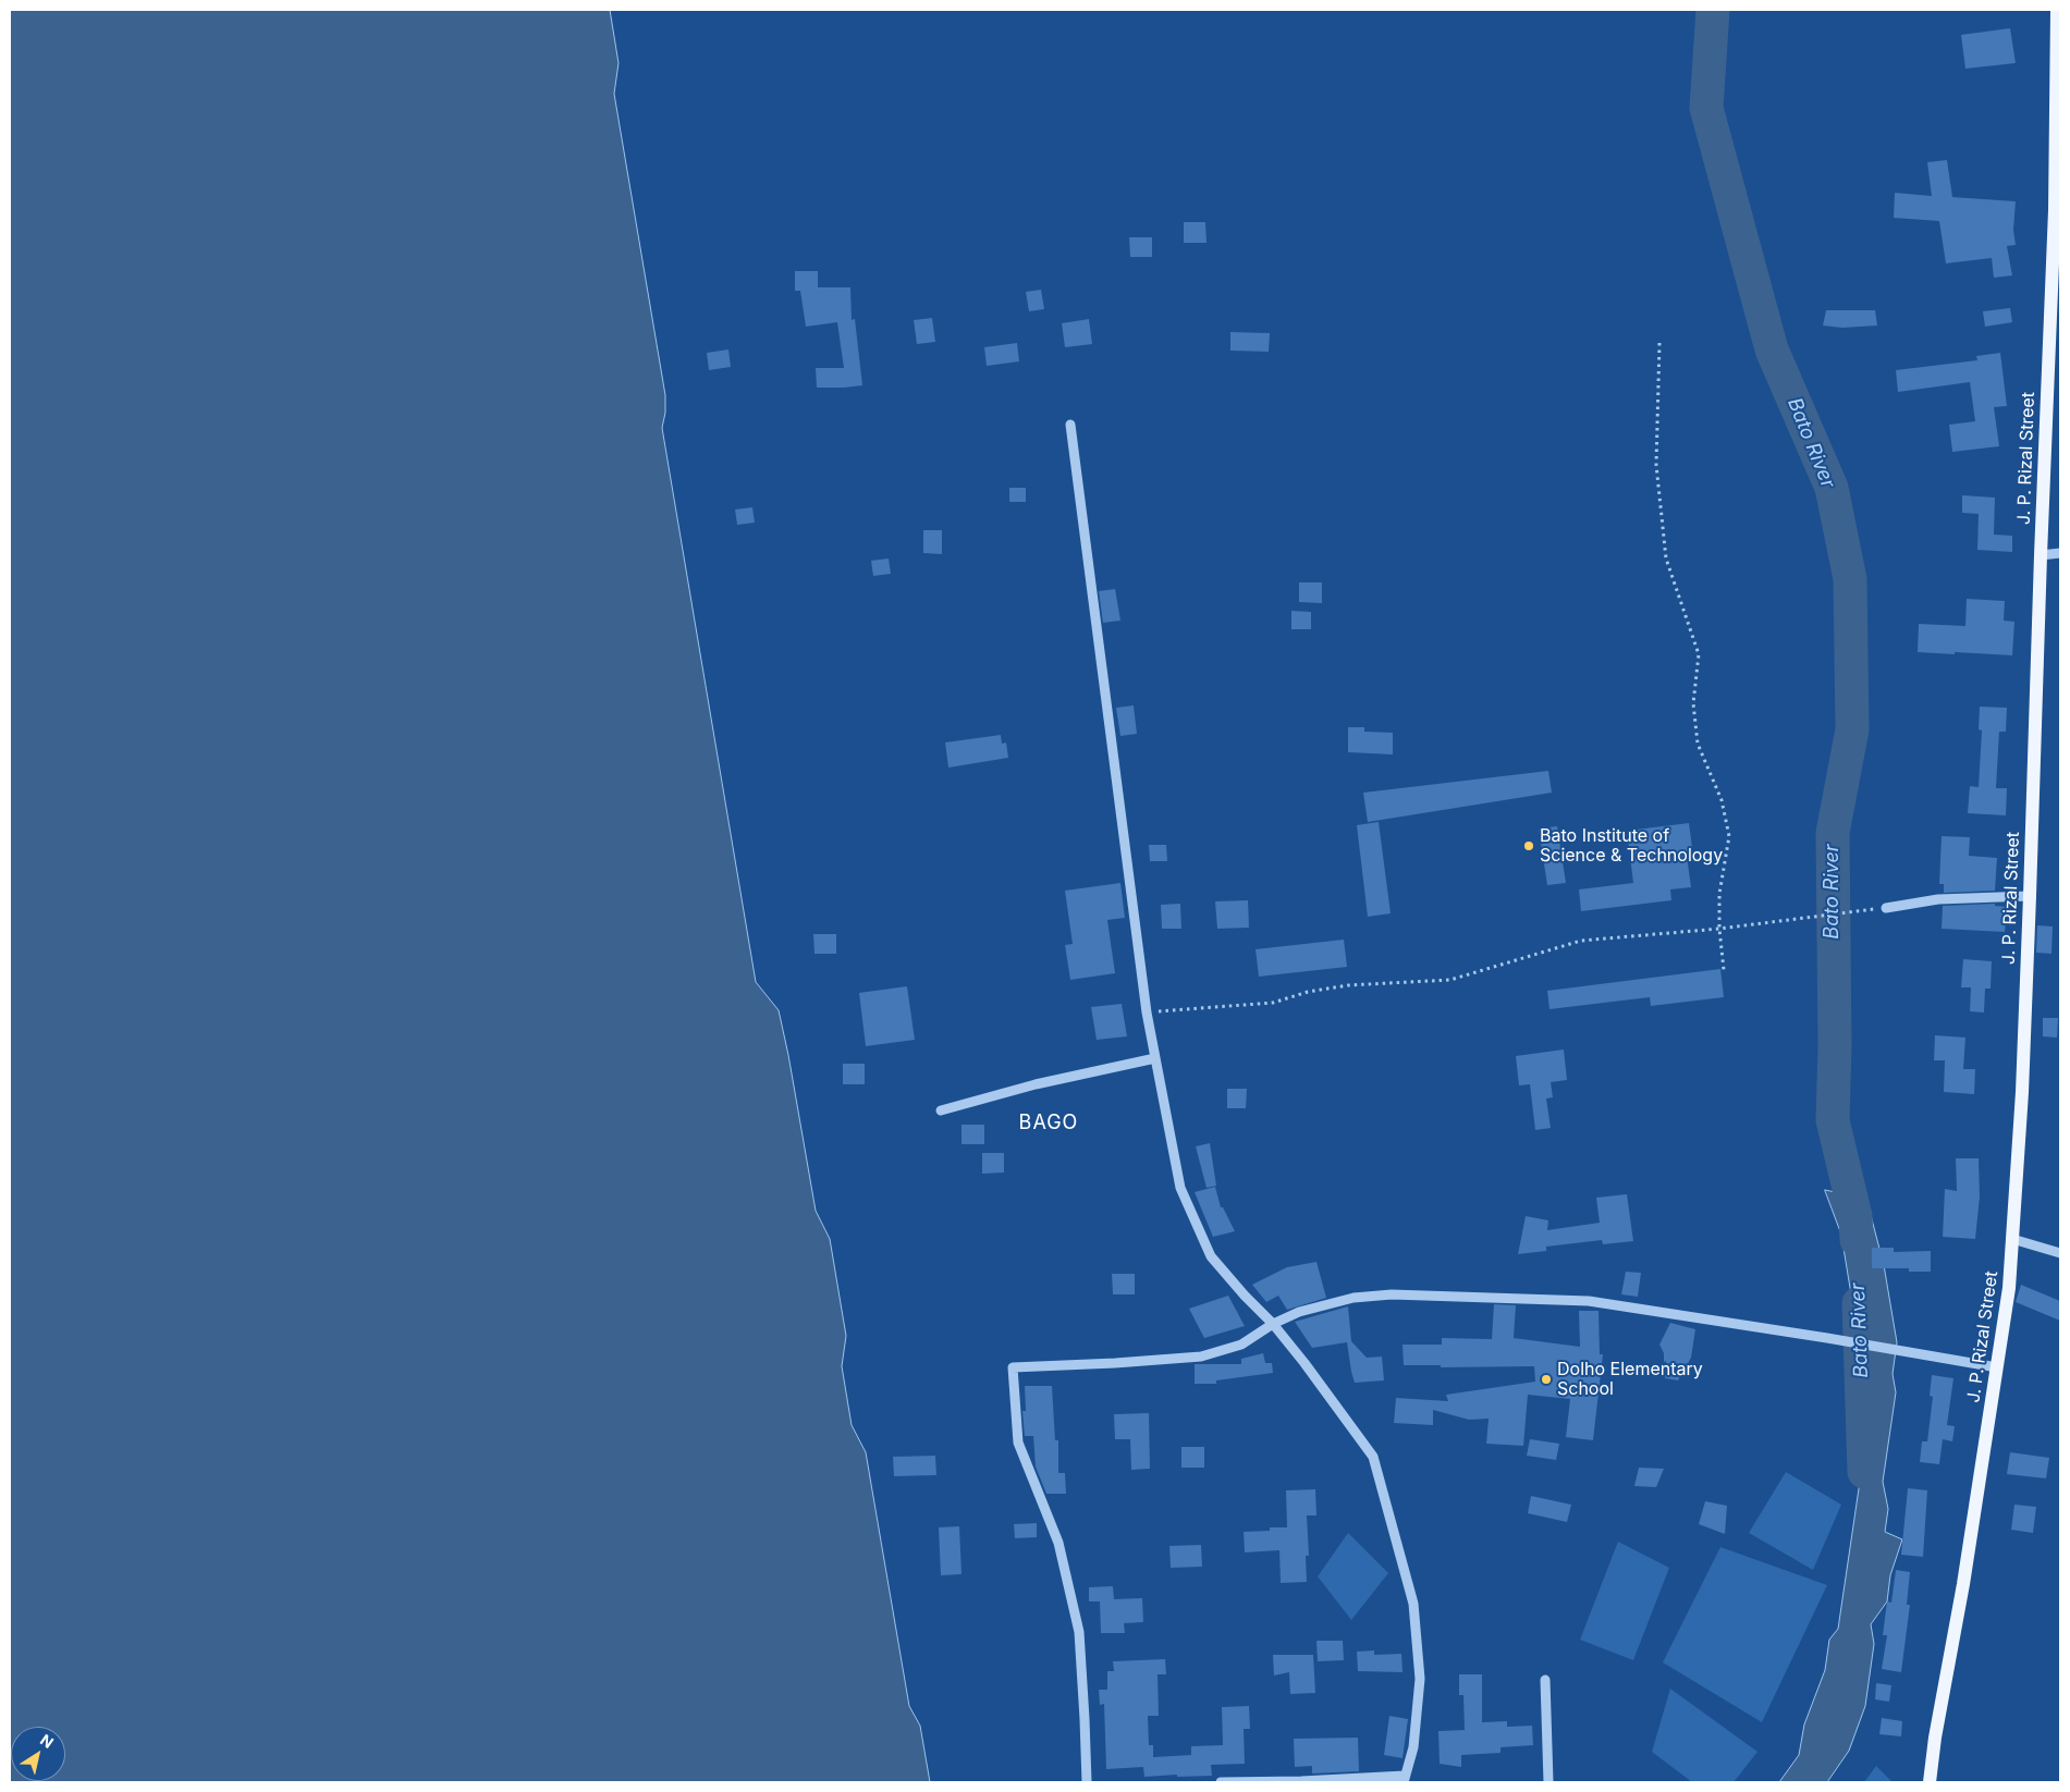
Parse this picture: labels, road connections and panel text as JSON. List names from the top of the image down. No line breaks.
{"streets":{"main road":["J. P. Rizal Street"]},"districts":["BAGO"],"water":["Bato River"],"places":["Bato Institute of Science & Technology","Dolho Elementary School"],"north":"top right"}
